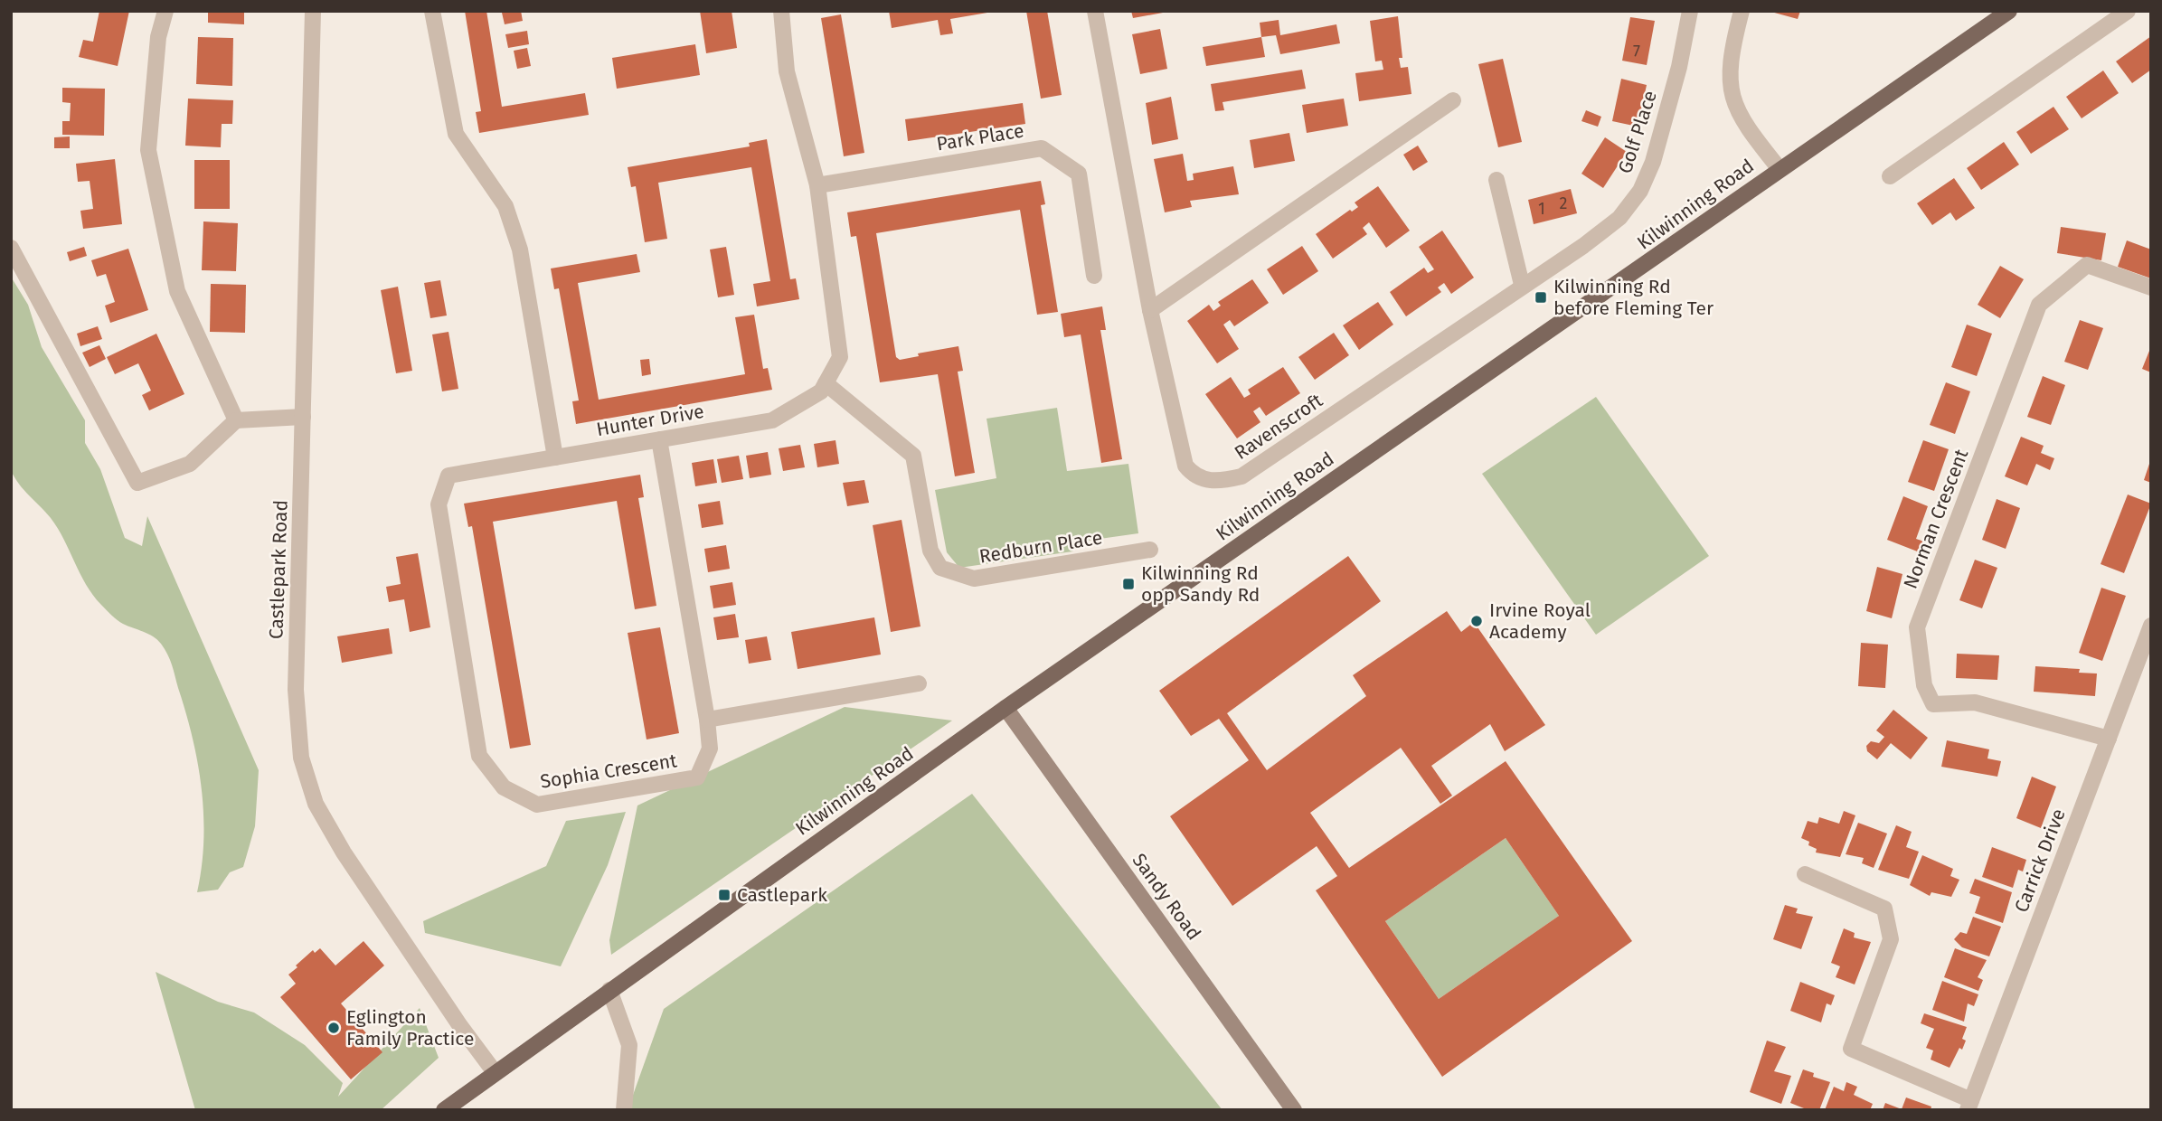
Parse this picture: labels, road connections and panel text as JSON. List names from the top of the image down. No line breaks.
{"streets":{"main road":["Kilwinning Road","Sandy Road"],"street":["Golf Place","Park Place","Hunter Drive","Ravenscroft","Norman Crescent","Redburn Place","Castlepark Road","Sophia Crescent","Carrick Drive"]},"crossings":[["Golf Place","Ravenscroft"],["Park Place","Hunter Drive"],["Kilwinning Road","Castlepark Road"],["Kilwinning Road","Sandy Road"],["Hunter Drive","Redburn Place"],["Hunter Drive","Sophia Crescent"],["Norman Crescent","Carrick Drive"]],"places":{"transit":["Kilwinning Rd before Fleming Ter","Kilwinning Rd opp Sandy Rd","Castlepark"],"other":["Irvine Royal Academy","Eglington Family Practice"]},"house_numbers":["7","2","1"]}
